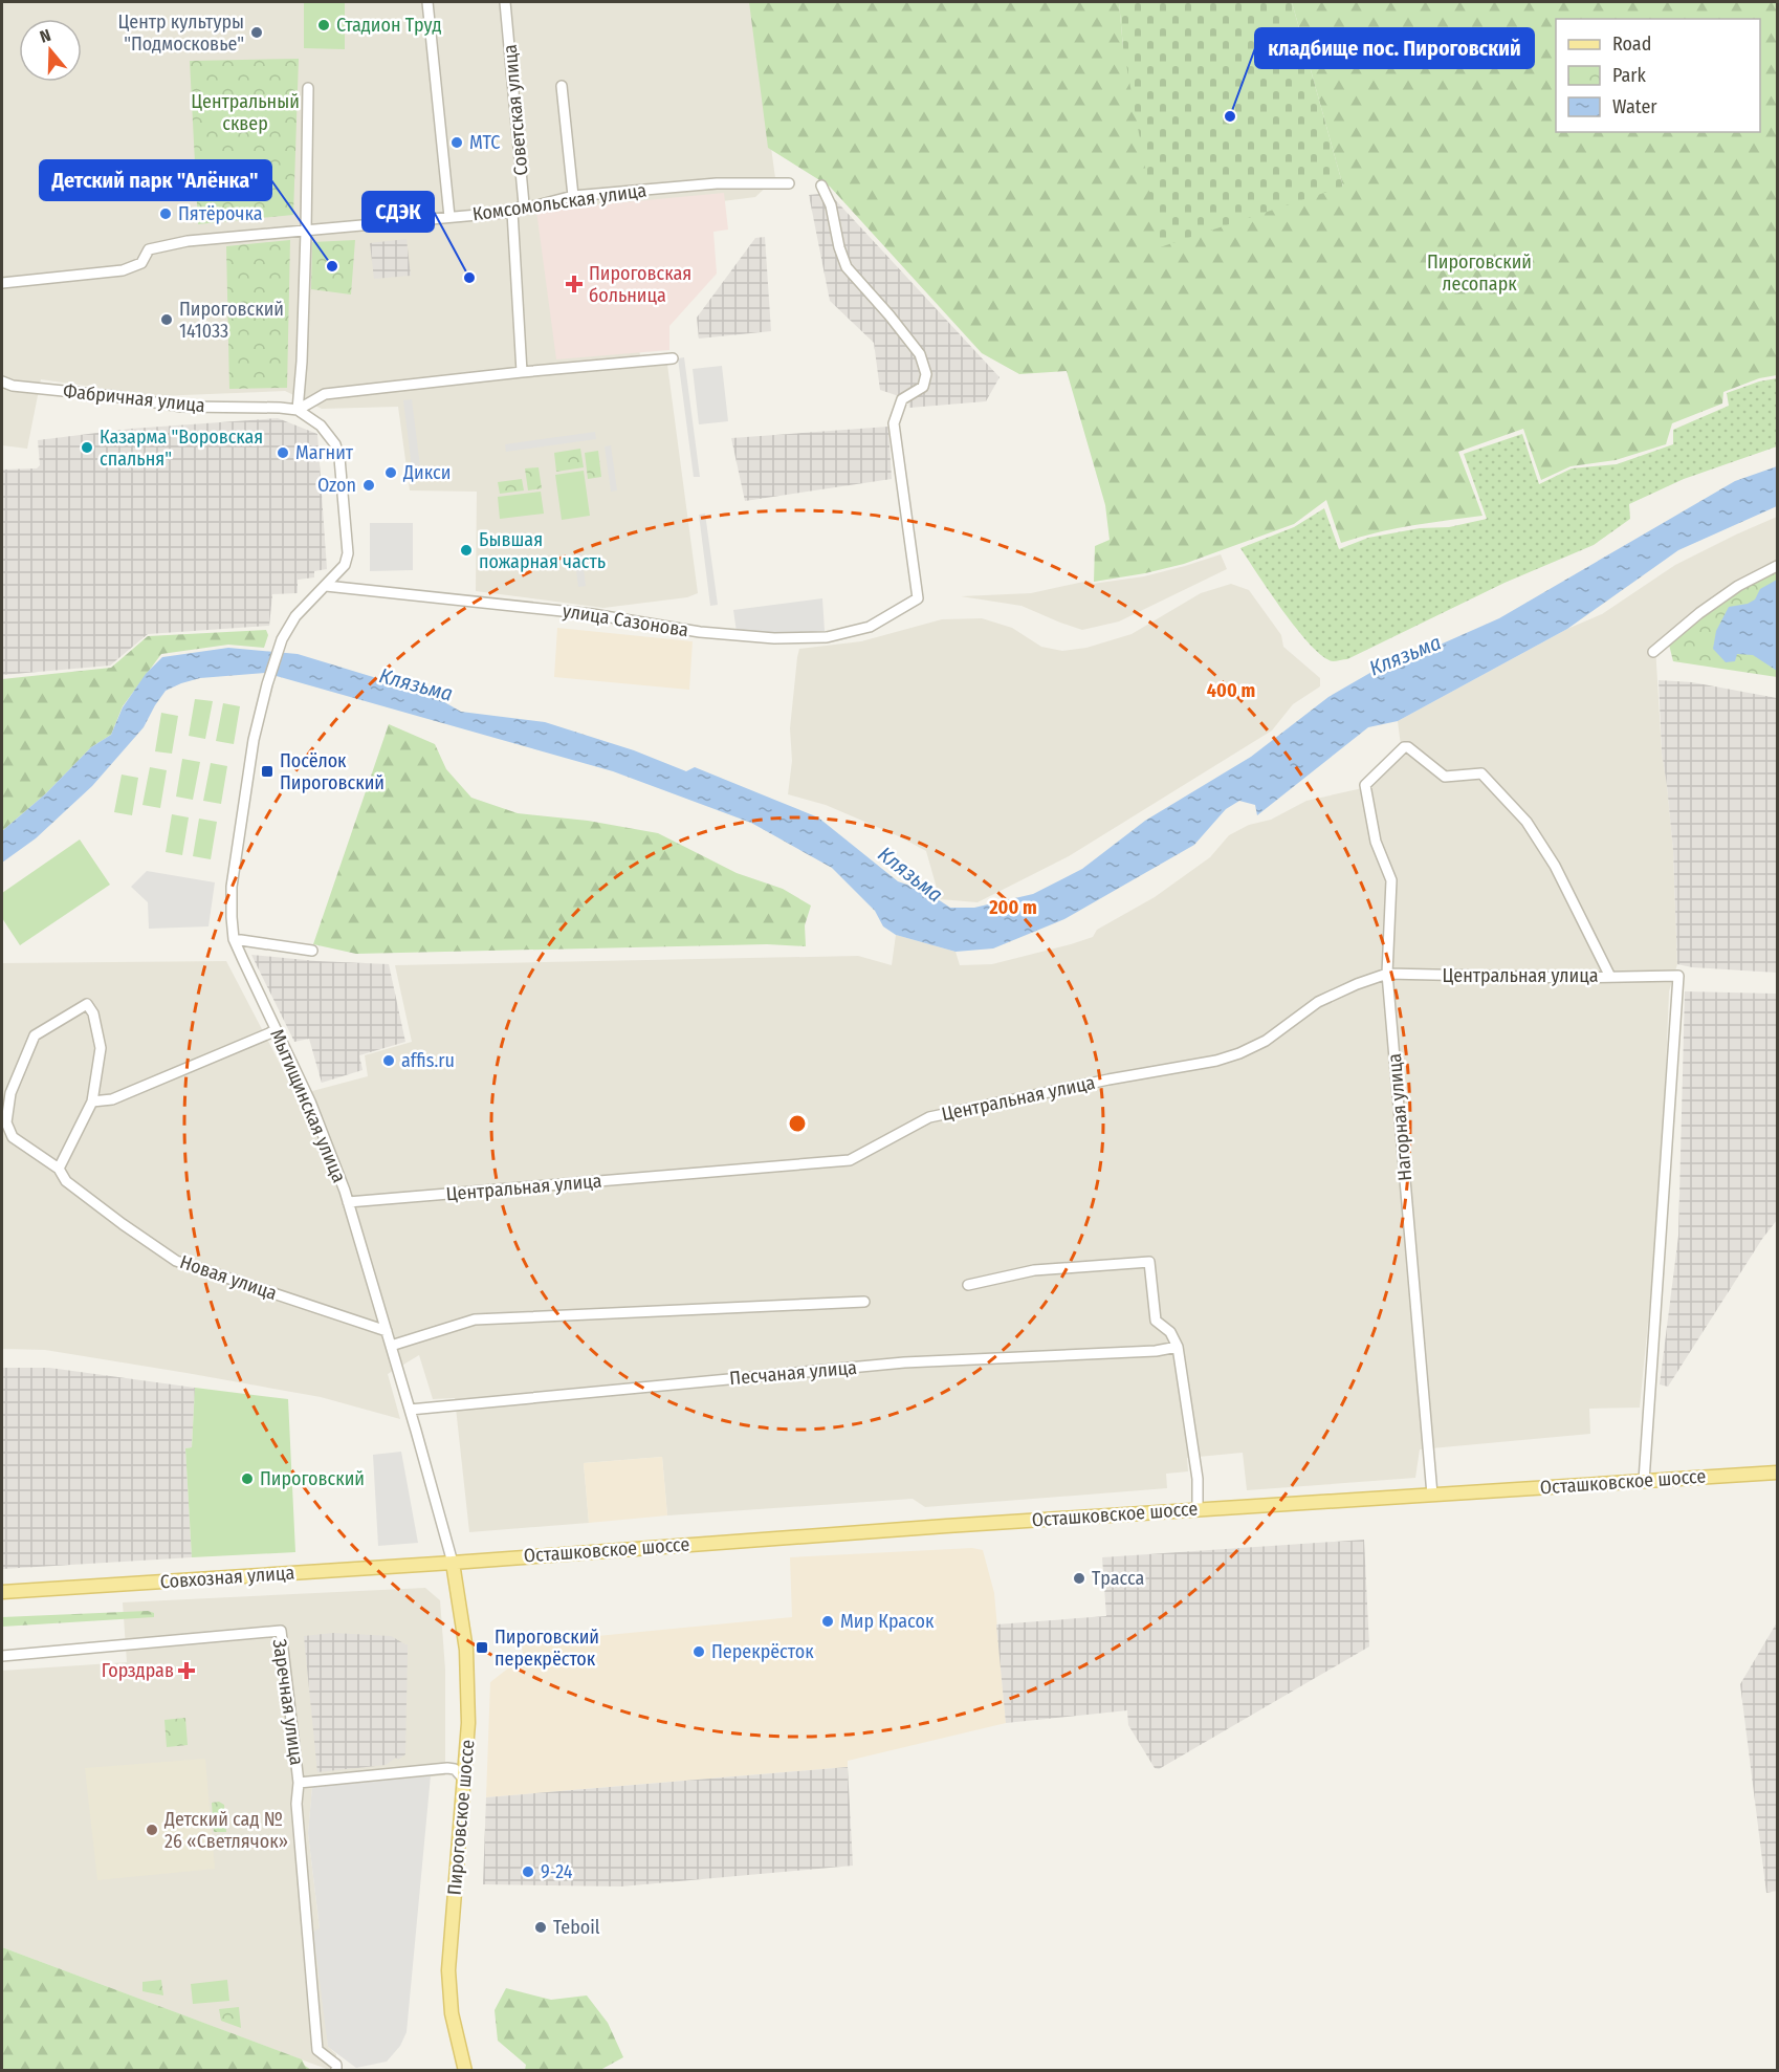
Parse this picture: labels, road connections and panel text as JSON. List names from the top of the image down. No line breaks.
{"streets":{"main road":["Осташковское шоссе","Совхозная улица","Пироговское шоссе"],"street":["Советская улица","Комсомольская улица","Фабричная улица","улица Сазонова","Центральная улица","Мытищинская улица","Нагорная улица","Новая улица","Песчаная улица","Заречная улица"]},"crossings":[["Советская улица","Комсомольская улица"],["улица Сазонова","Мытищинская улица"],["Центральная улица","Мытищинская улица"],["Центральная улица","Нагорная улица"],["Центральная улица","Осташковское шоссе"],["Мытищинская улица","Новая улица"],["Мытищинская улица","Песчаная улица"],["Мытищинская улица","Осташковское шоссе"],["Мытищинская улица","Совхозная улица"],["Мытищинская улица","Пироговское шоссе"],["Нагорная улица","Осташковское шоссе"],["Осташковское шоссе","Совхозная улица"],["Осташковское шоссе","Пироговское шоссе"],["Совхозная улица","Пироговское шоссе"]],"water":["Клязьма"],"parks":["Центральный сквер","Пироговский лесопарк"],"places":{"other":["Стадион Труд","Центр культуры \"Подмосковье\"","кладбище пос. Пироговский","МТС","Пятёрочка","Детский парк \"Алёнка\"","СДЭК","Пироговский 141033","Казарма \"Воровская спальня\"","Магнит","Дикси","Ozon","Бывшая пожарная часть","affis.ru","Пироговский","Трасса","Мир Красок","Перекрёсток","Детский сад № 26 «Светлячок»","9-24","Teboil"],"health":["Пироговская больница","Горздрав"],"transit":["Посёлок Пироговский","Пироговский перекрёсток"]},"legend":["Road","Park","Water"],"north":"top","rings":["400 m","200 m"]}
